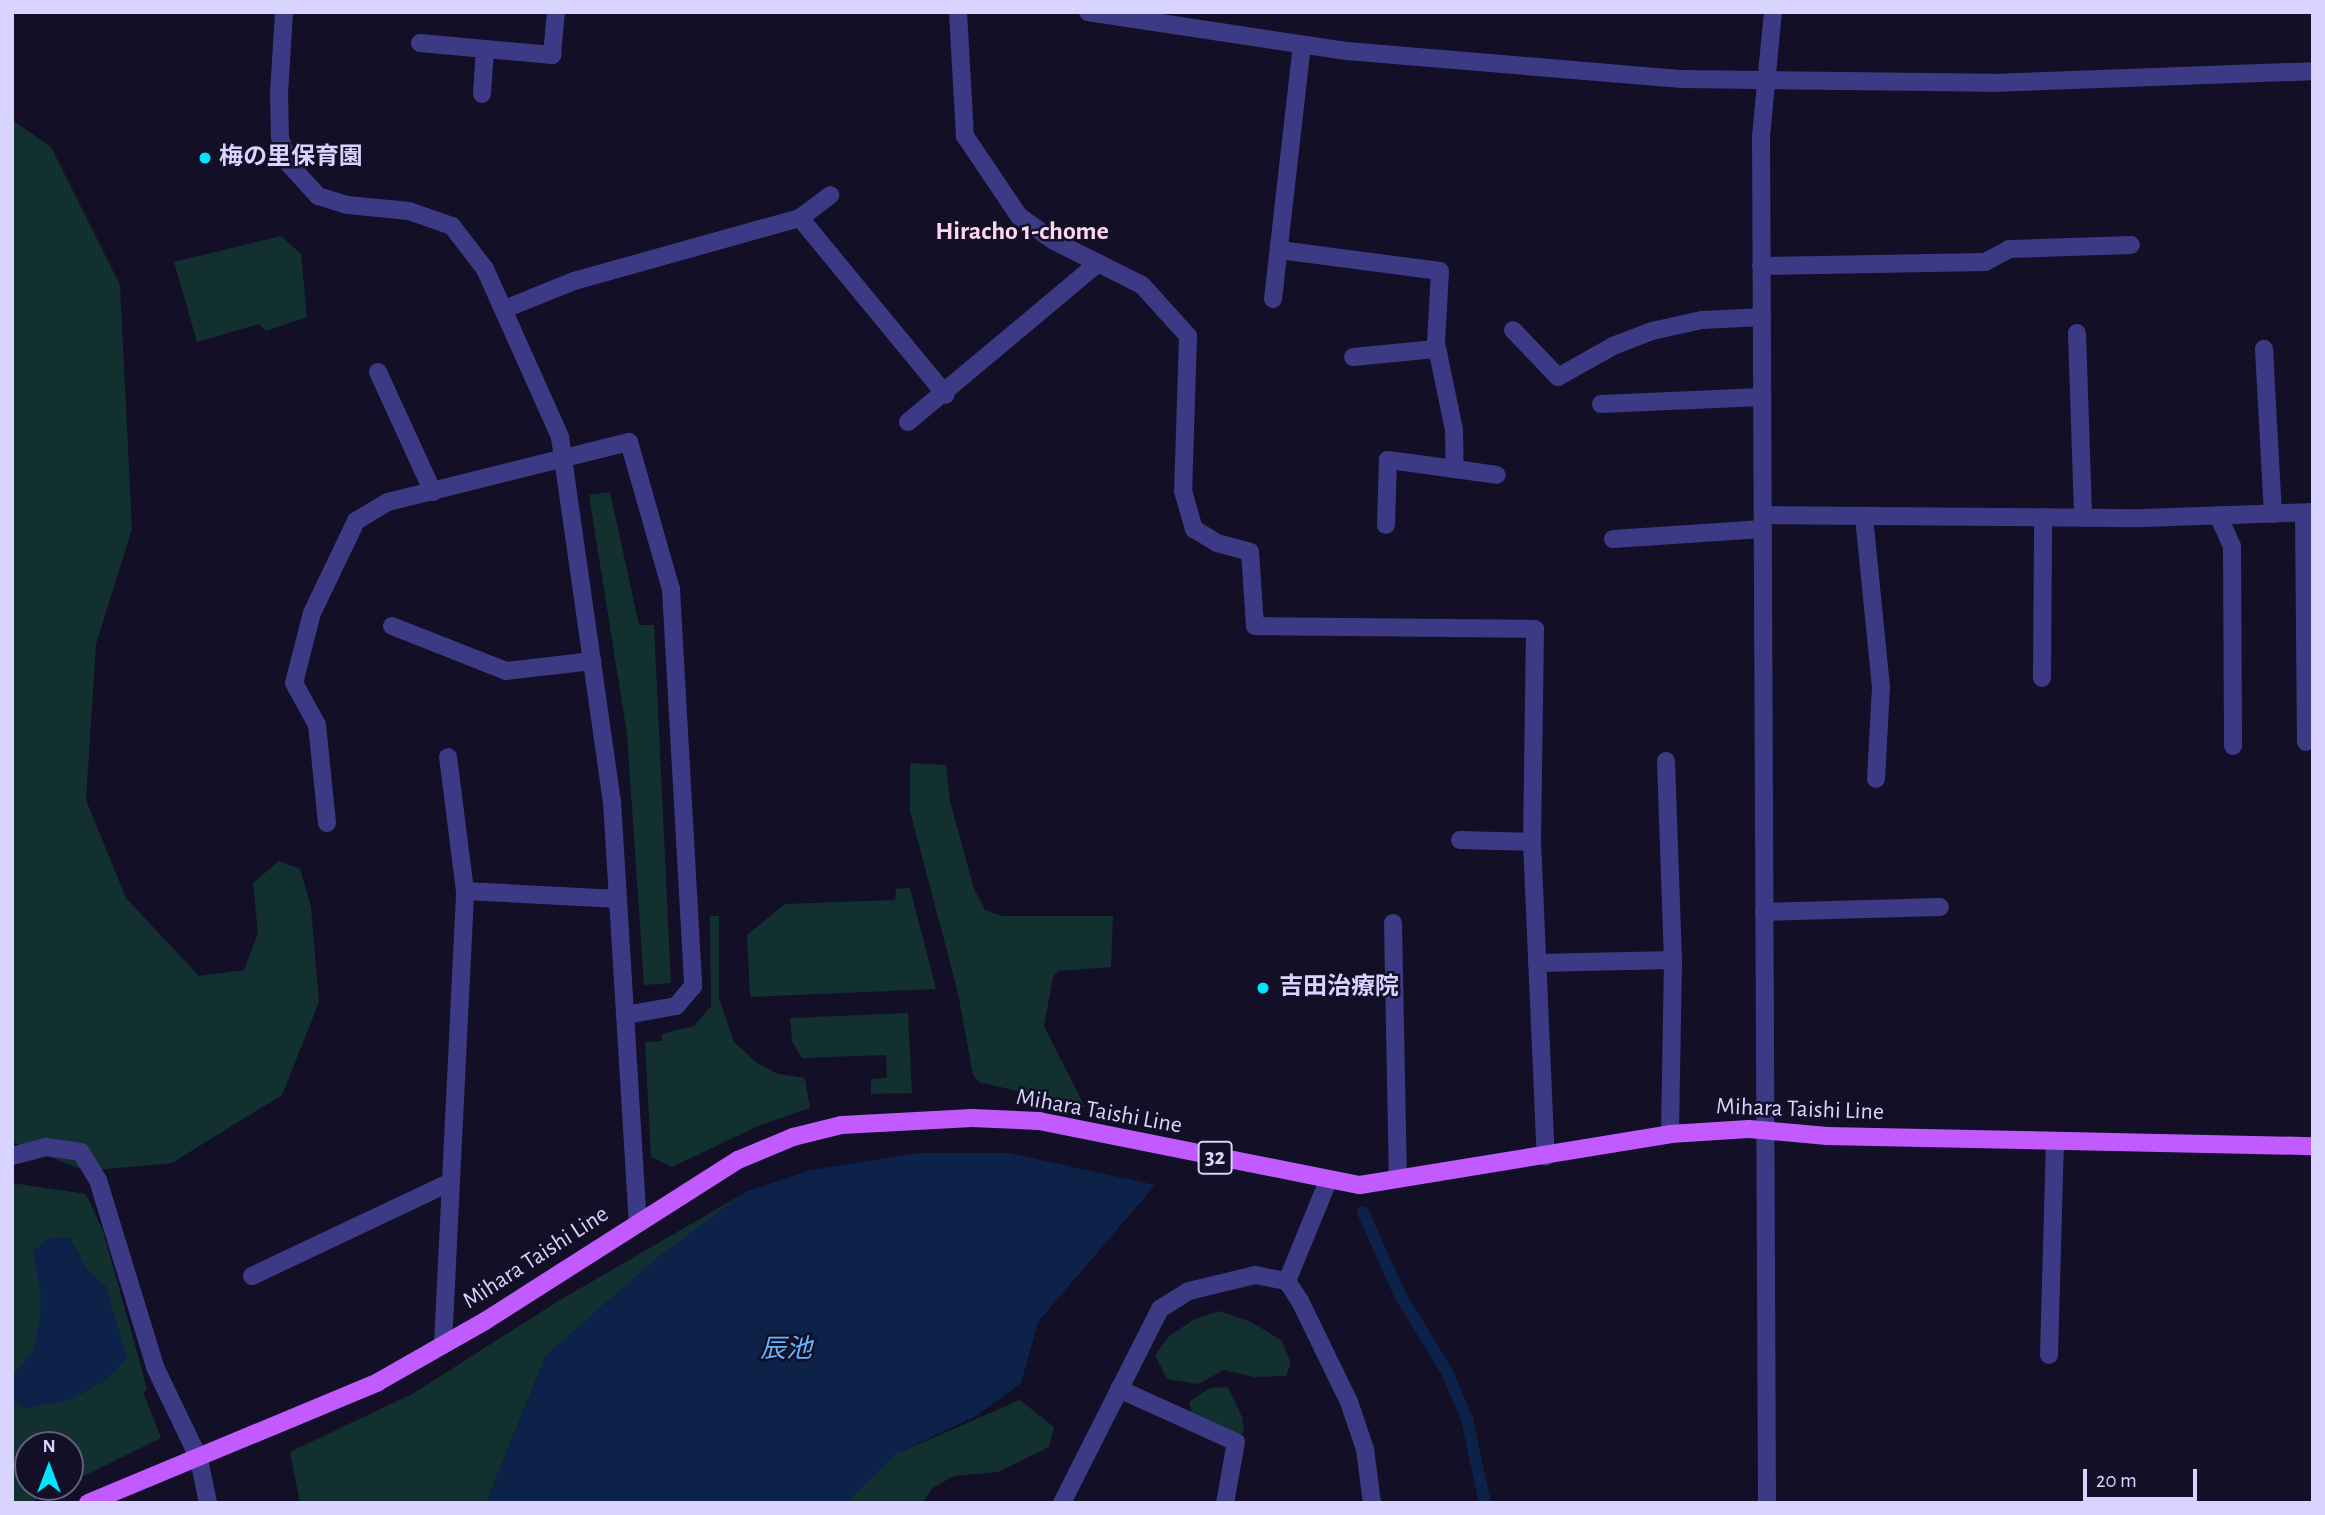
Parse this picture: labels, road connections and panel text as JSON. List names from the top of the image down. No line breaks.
{"streets":{"main road":["Mihara Taishi Line","32"]},"districts":["Hiracho 1-chome"],"water":["辰池"],"places":["梅の里保育園","吉田治療院"],"scale_bar":"20 m","north":"top"}
